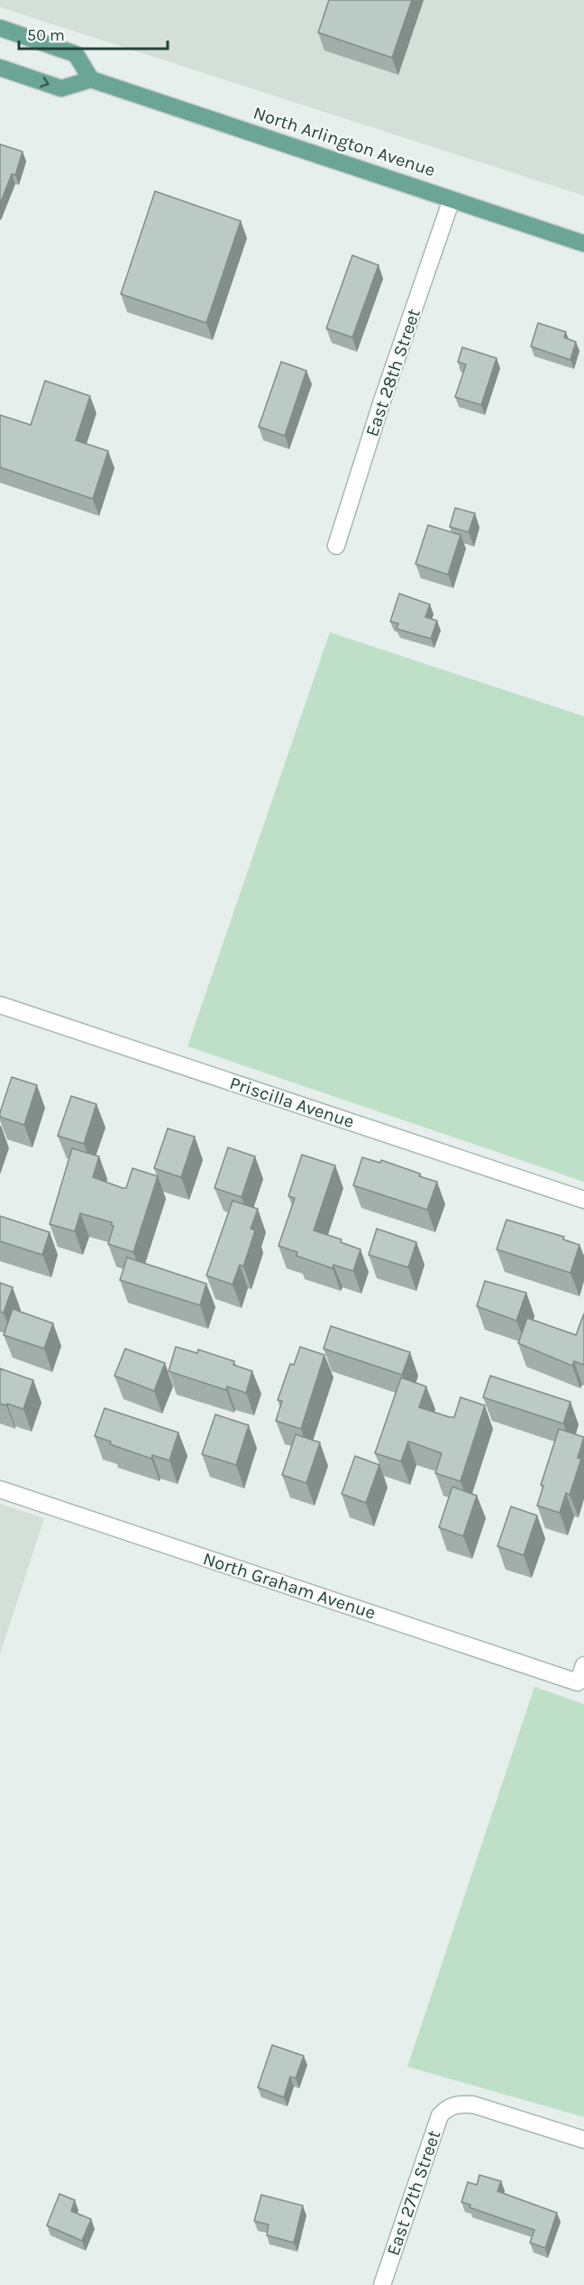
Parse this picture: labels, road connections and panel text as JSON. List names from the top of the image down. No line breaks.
{"streets":{"main road":["North Arlington Avenue"],"street":["East 28th Street","Priscilla Avenue","North Graham Avenue","East 27th Street"]},"crossings":[["North Arlington Avenue","East 28th Street"]],"scale_bar":"50 m"}
